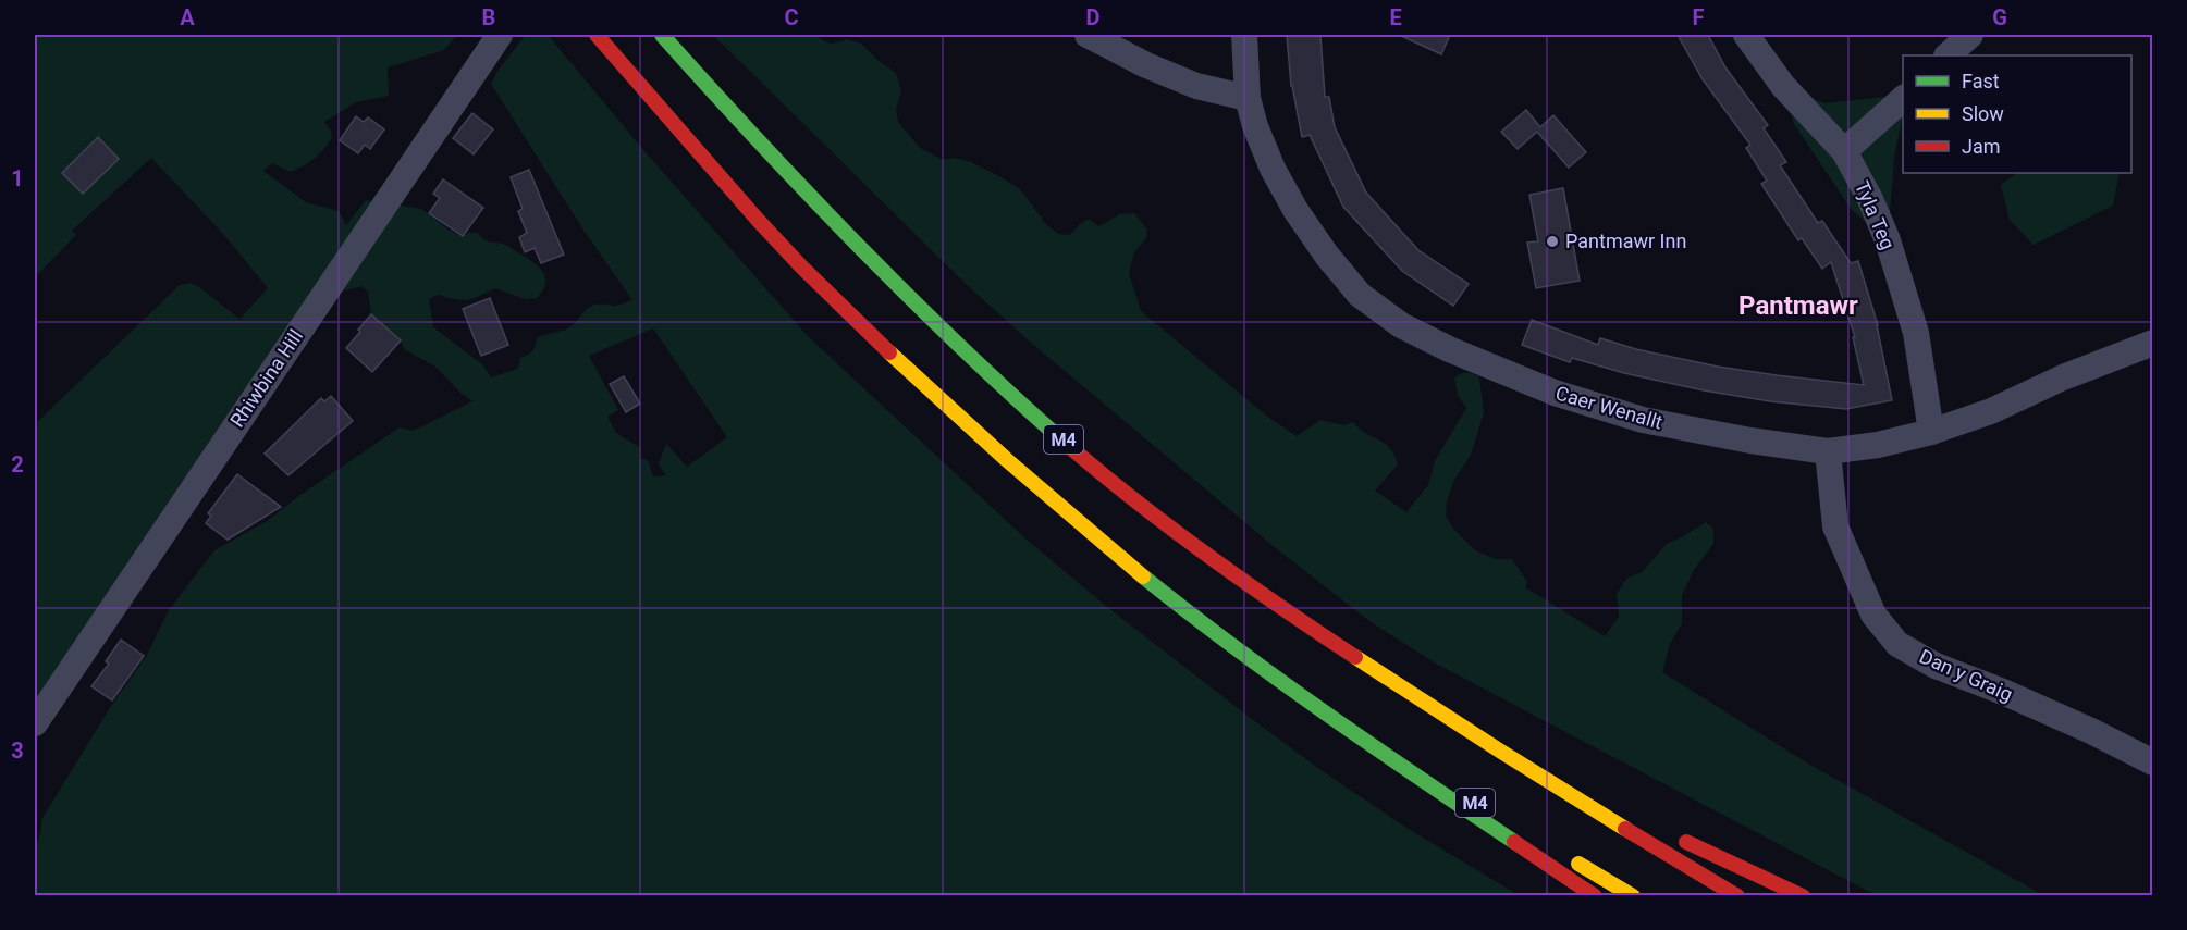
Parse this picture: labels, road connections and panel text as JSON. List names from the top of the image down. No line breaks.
{"streets":{"highway":["M4"],"street":["Tyla Teg","Rhiwbina Hill","Caer Wenallt","Dan y Graig"]},"crossings":[["Tyla Teg","Caer Wenallt"],["Caer Wenallt","Dan y Graig"]],"districts":["Pantmawr"],"places":["Pantmawr Inn"],"legend":["Fast","Slow","Jam"],"grid":{"columns":["A","B","C","D","E","F","G"],"rows":["1","2","3"]}}
